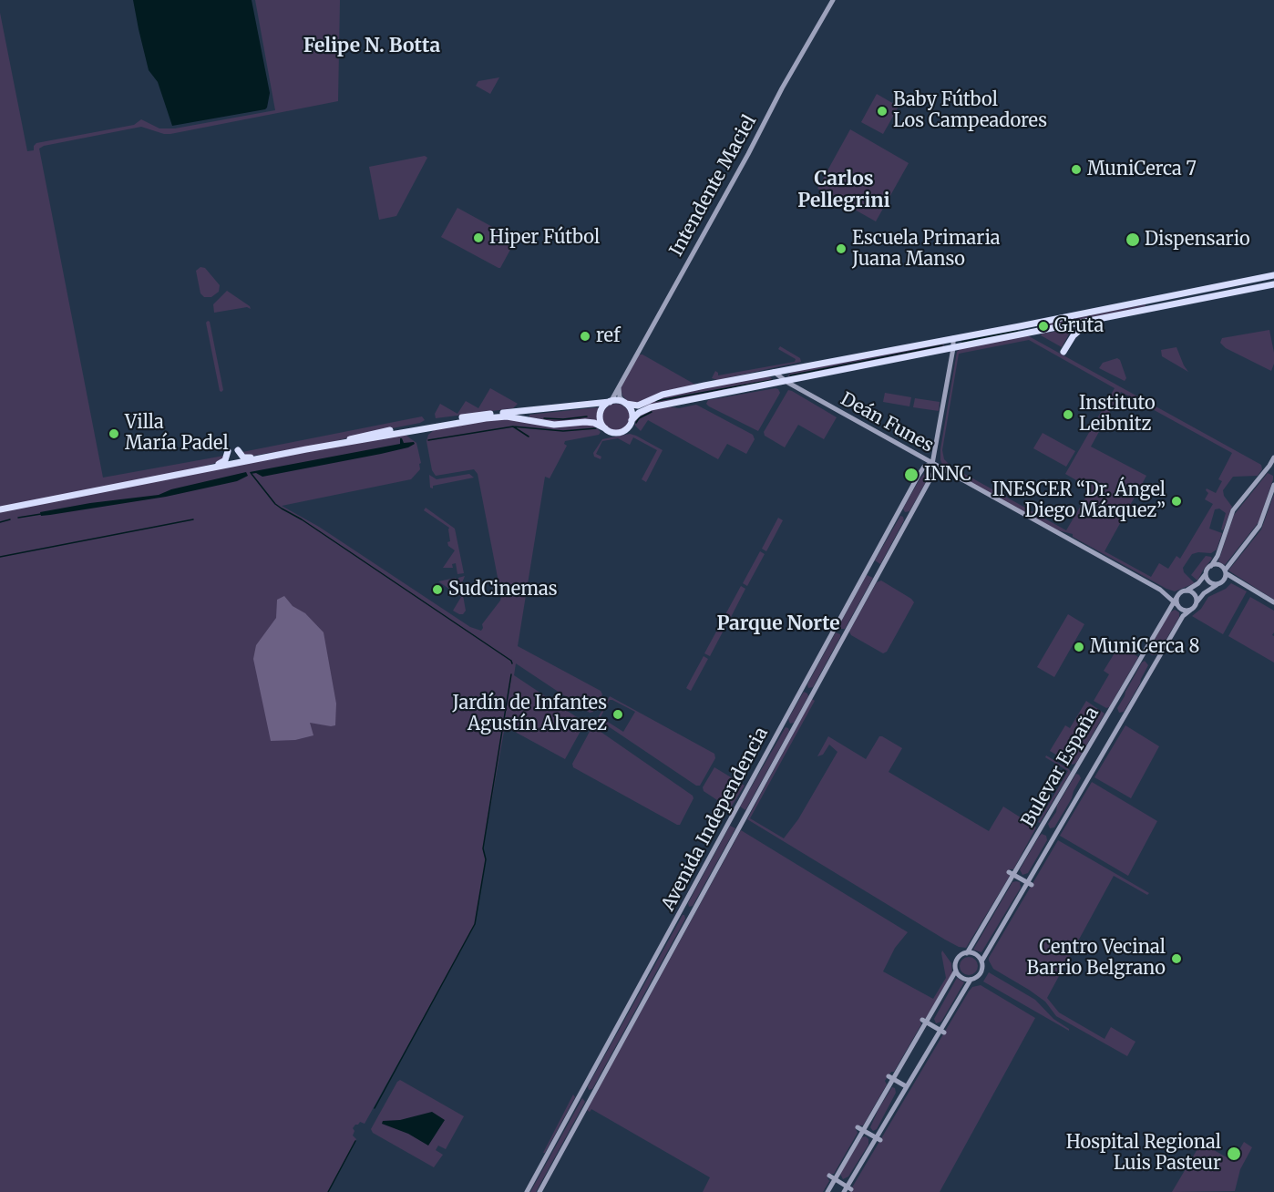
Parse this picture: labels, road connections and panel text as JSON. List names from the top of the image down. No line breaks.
{"streets":{"main road":["Intendente Maciel","Deán Funes","Bulevar España","Avenida Independencia"]},"crossings":[["Deán Funes","Bulevar España"],["Deán Funes","Avenida Independencia"]],"districts":["Felipe N. Botta","Carlos Pellegrini","Parque Norte"],"places":["Baby Fútbol Los Campeadores","MuniCerca 7","Hiper Fútbol","Dispensario","Escuela Primaria Juana Manso","Gruta","ref","Instituto Leibnitz","Villa María Padel","INNC","INESCER “Dr. Ángel Diego Márquez”","SudCinemas","MuniCerca 8","Jardín de Infantes Agustín Alvarez","Centro Vecinal Barrio Belgrano","Hospital Regional Luis Pasteur"]}
